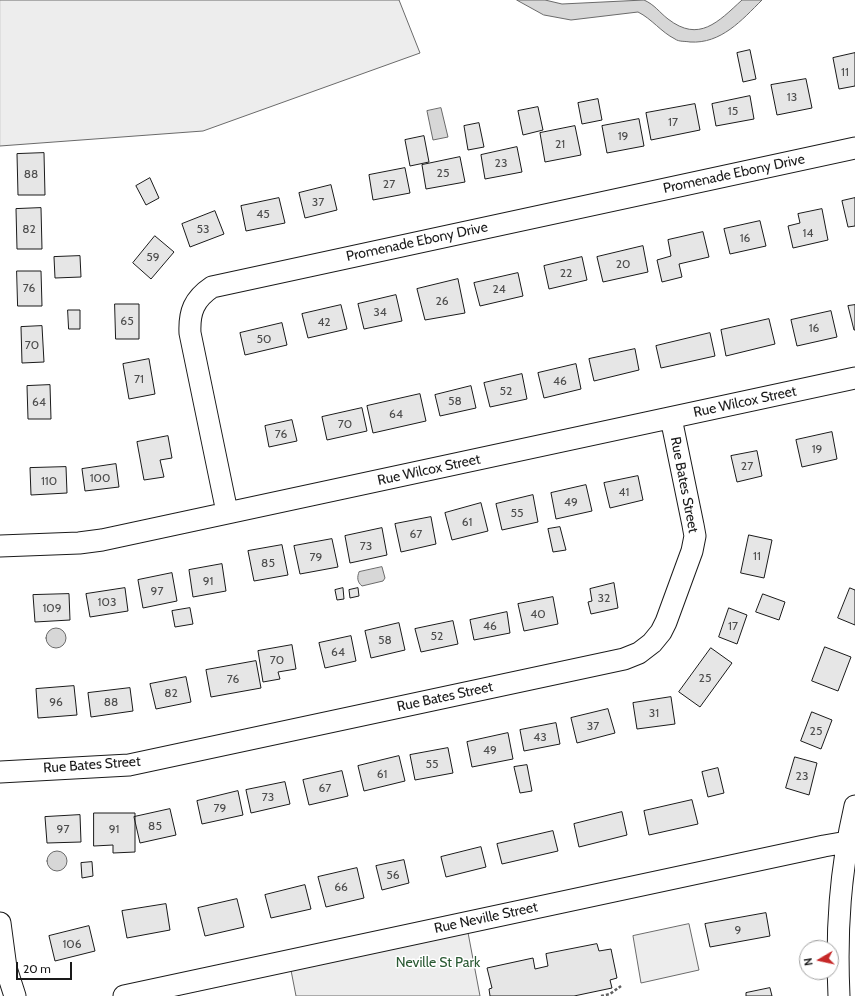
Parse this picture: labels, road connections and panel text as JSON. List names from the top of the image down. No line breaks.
{"streets":{"street":["Promenade Ebony Drive","Rue Wilcox Street","Rue Bates Street","Rue Neville Street"]},"crossings":[["Promenade Ebony Drive","Rue Wilcox Street"],["Rue Wilcox Street","Rue Bates Street"]],"parks":["Neville St Park"],"house_numbers":["11","13","15","17","19","21","23","25","88","27","37","45","82","53","14","16","59","20","22","76","24","26","34","65","42","16","50","70","71","46","52","58","64","64","70","76","19","27","100","110","41","49","55","61","67","73","11","79","85","91","97","32","103","109","40","46","17","52","58","64","70","25","76","82","96","88","31","37","25","43","49","55","61","23","67","73","79","85","97","91","56","66","9","106"],"scale_bar":"20 m","north":"left"}
